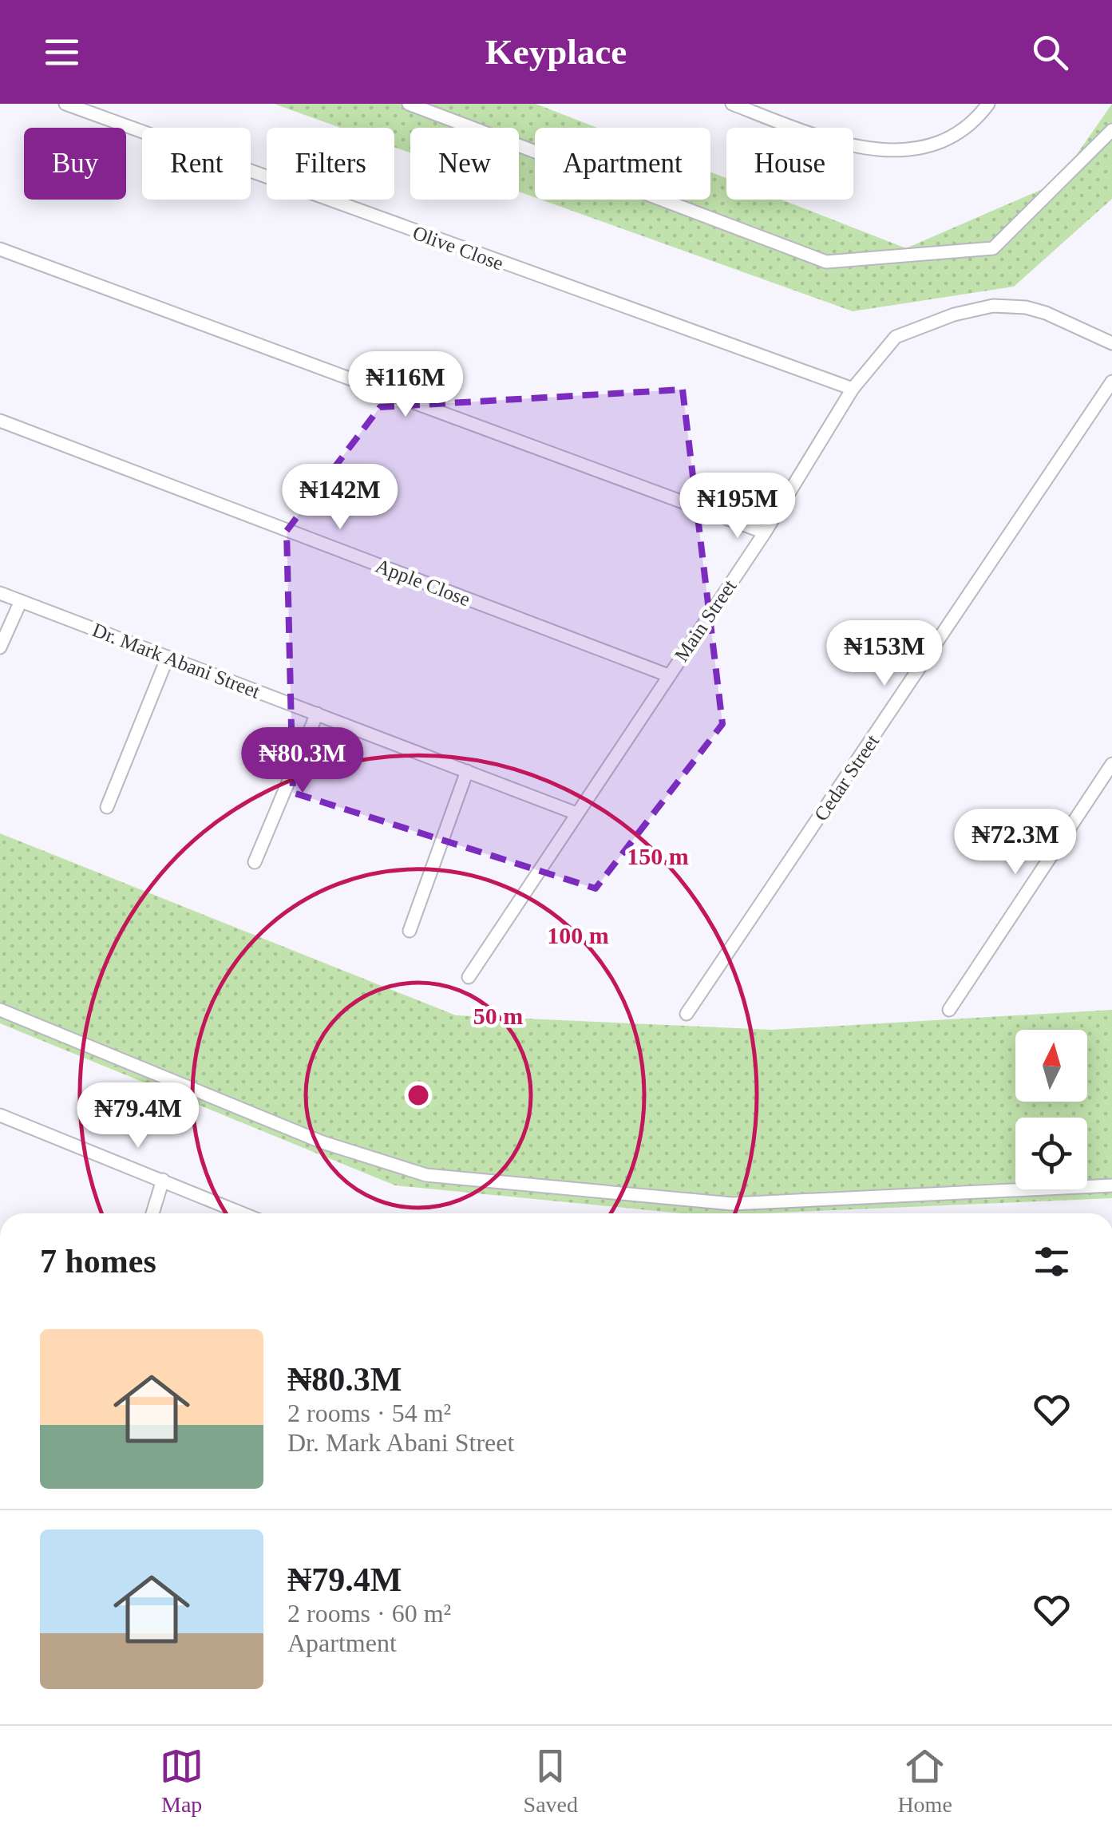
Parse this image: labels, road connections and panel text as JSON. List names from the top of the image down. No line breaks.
{"streets":{"street":["Olive Close","Apple Close","Main Street","Dr. Mark Abani Street","Cedar Street"]},"crossings":[["Olive Close","Main Street"],["Apple Close","Main Street"],["Main Street","Dr. Mark Abani Street"]],"north":"top","page":{"header":"Keyplace","chip":["Buy","Rent","Filters","New","Apartment","House"],"price":["₦116M","₦142M","₦195M","₦153M","₦80.3M","₦72.3M","₦79.4M"],"heading":"7 homes","list":[{"name":"₦80.3M","note":"2 rooms · 54 m² · Dr. Mark Abani Street"},{"name":"₦79.4M","note":"2 rooms · 60 m² · Apartment"}],"tabs":["Map","Saved","Home"]},"rings":["150 m","100 m","50 m"]}
